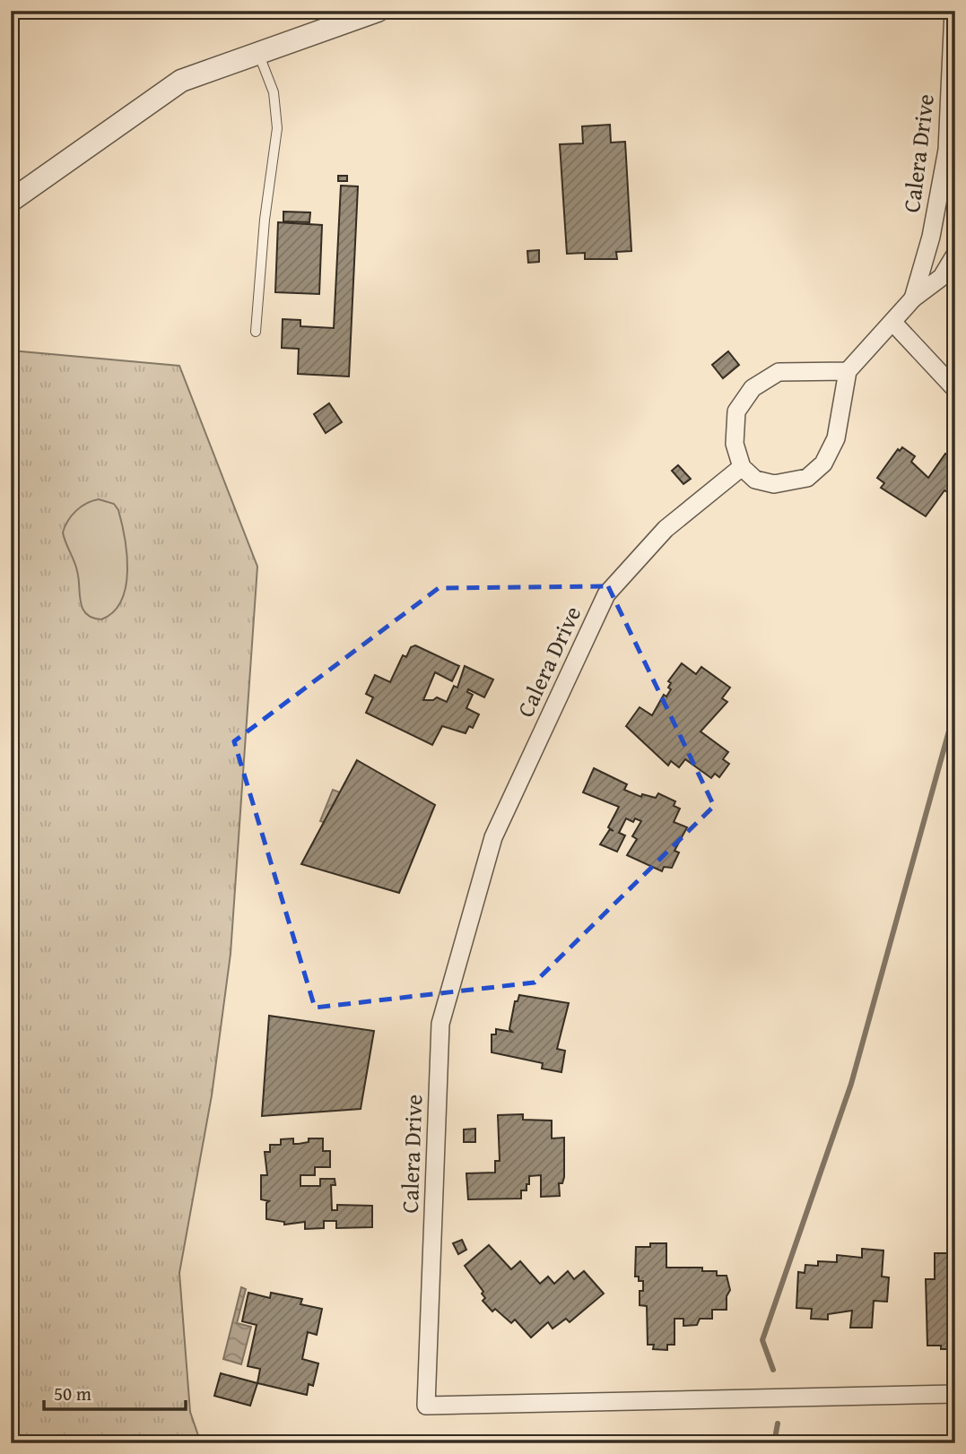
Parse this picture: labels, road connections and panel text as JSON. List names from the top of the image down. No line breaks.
{"streets":{"street":["Calera Drive"]},"scale_bar":"50 m"}
